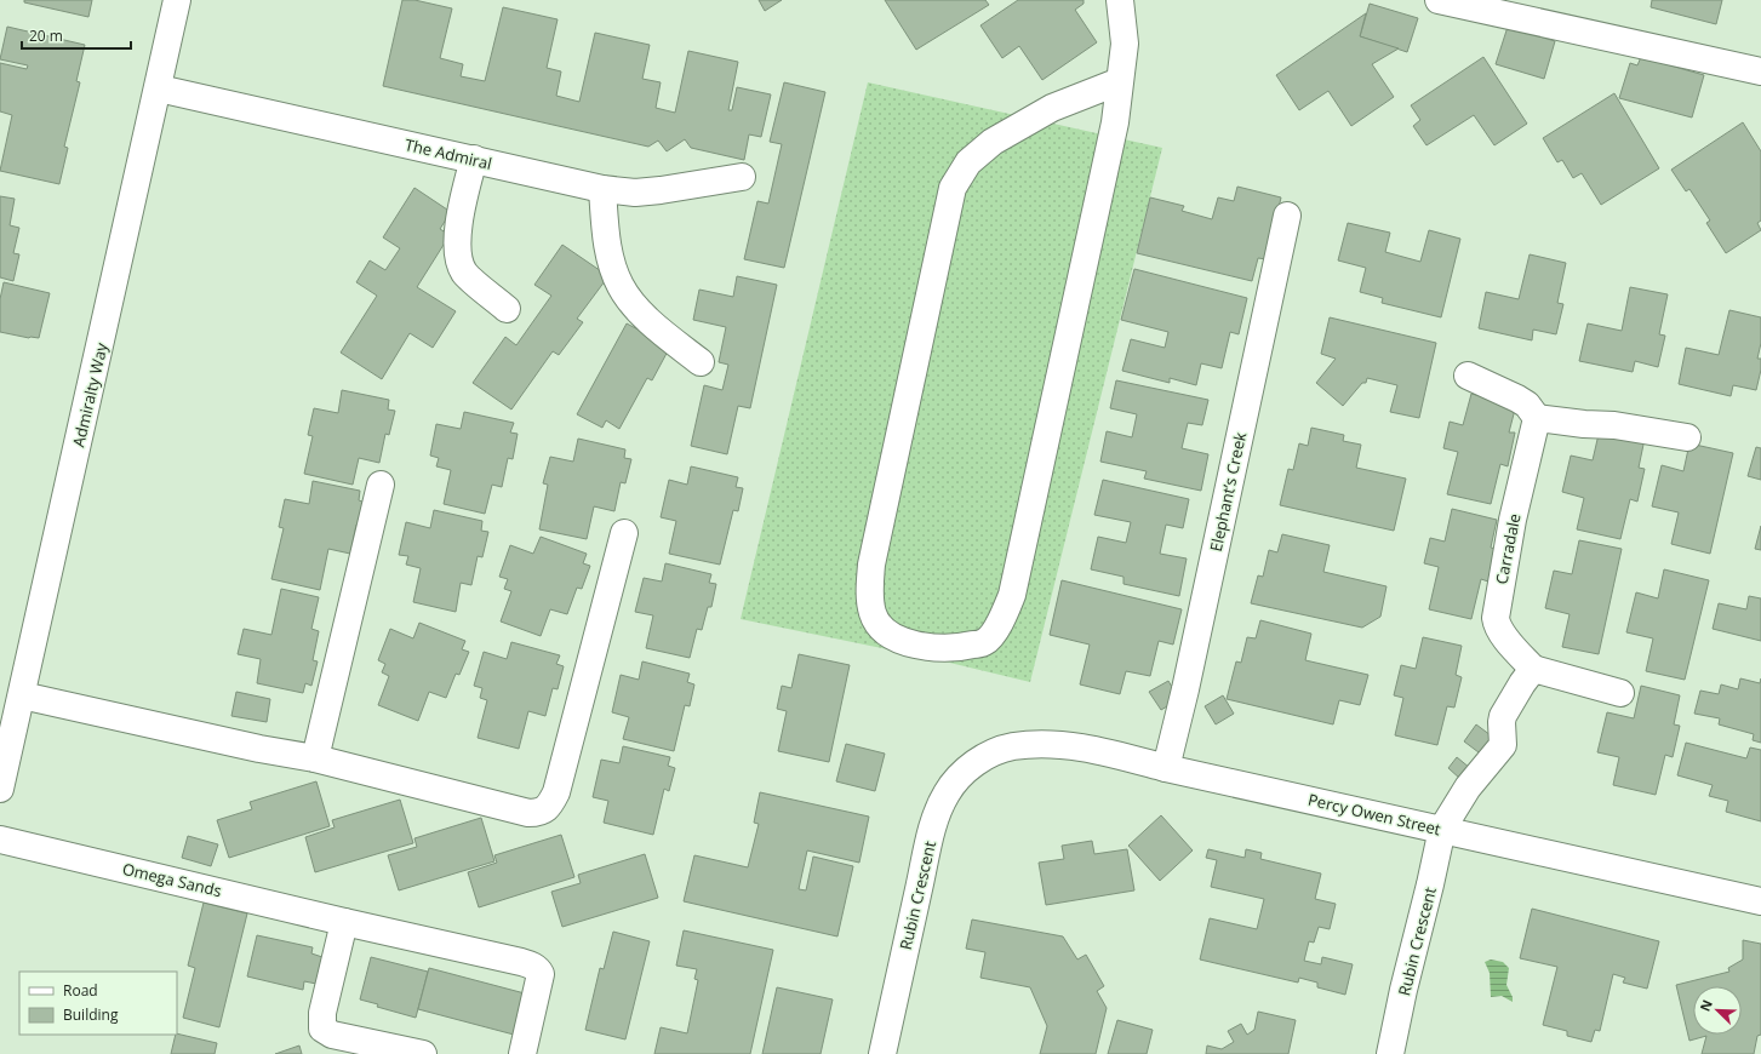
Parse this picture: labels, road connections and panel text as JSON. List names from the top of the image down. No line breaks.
{"streets":{"street":["The Admiral","Admiralty Way","Elephant’s Creek","Carradale","Percy Owen Street","Omega Sands","Rubin Crescent"]},"crossings":[["The Admiral","Admiralty Way"],["Elephant’s Creek","Percy Owen Street"],["Percy Owen Street","Rubin Crescent"]],"legend":["Road","Building"],"scale_bar":"20 m","north":"top left"}
